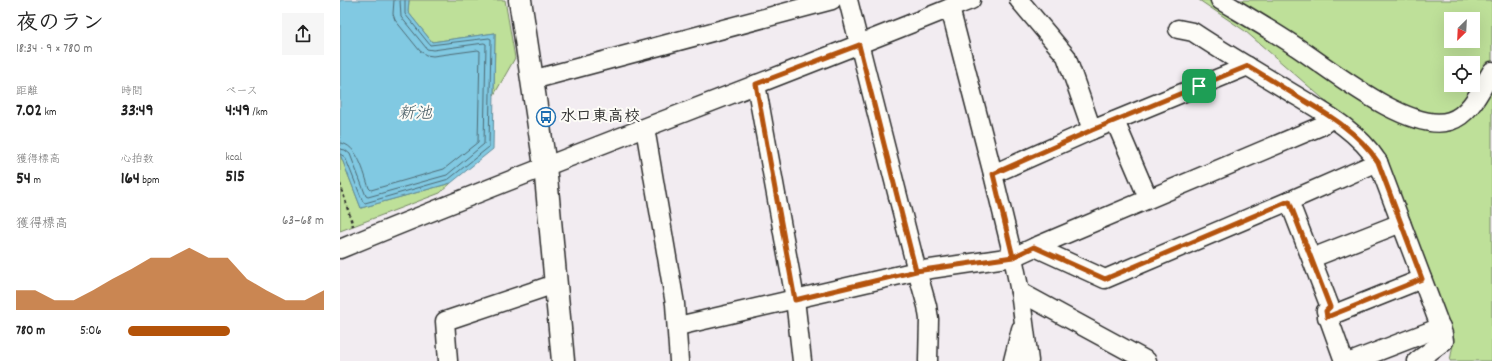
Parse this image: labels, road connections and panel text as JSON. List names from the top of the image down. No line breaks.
{"water":["新池"],"places":{"bus stop":["水口東高校"]},"north":"bottom left","page":{"heading":["夜のラン","18:34 · 9 × 780 m"],"stats":[["距離","7.02 km"],["時間","33:49"],["ペース","4:49 /km"],["獲得標高","54 m"],["心拍数","164 bpm"],["kcal","515"]],"chart":["獲得標高","63–68 m"],"list":[{"name":"780 m","note":"5:06"}]}}
